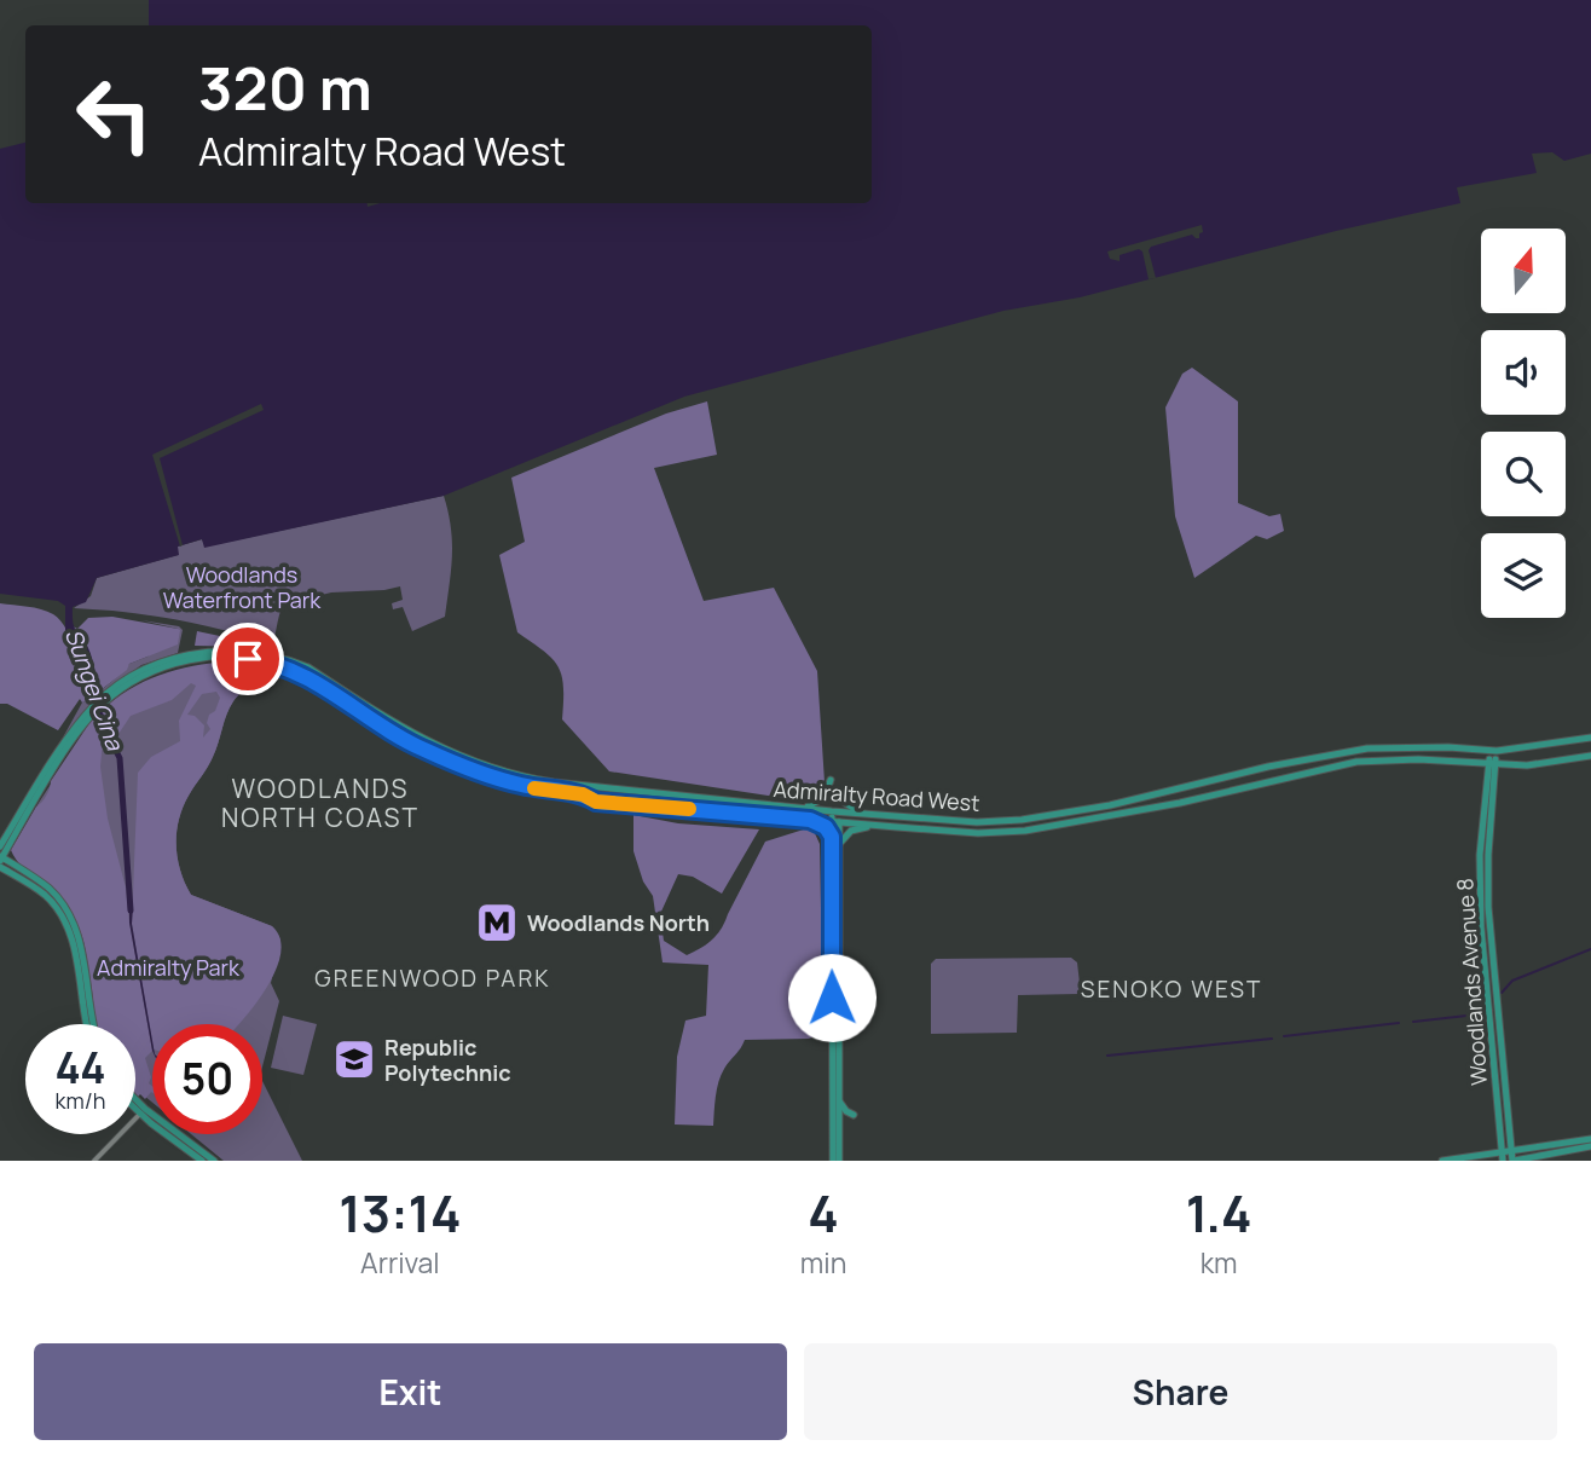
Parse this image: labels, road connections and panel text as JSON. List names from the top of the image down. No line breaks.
{"streets":{"main road":["Admiralty Road West","Woodlands Avenue 8"]},"crossings":[["Admiralty Road West","Woodlands Avenue 8"]],"districts":["WOODLANDS NORTH COAST","GREENWOOD PARK","SENOKO WEST"],"water":["Sungei Cina"],"parks":["Woodlands Waterfront Park","Admiralty Park"],"places":{"metro station":["Woodlands North"],"school or university":["Republic Polytechnic"]},"north":"top","page":{"turn":["320 m","Admiralty Road West"],"speed":"44 km/h","limit":"50","eta":["13:14","Arrival","4","min","1.4","km"],"buttons":["Exit","Share"]}}
